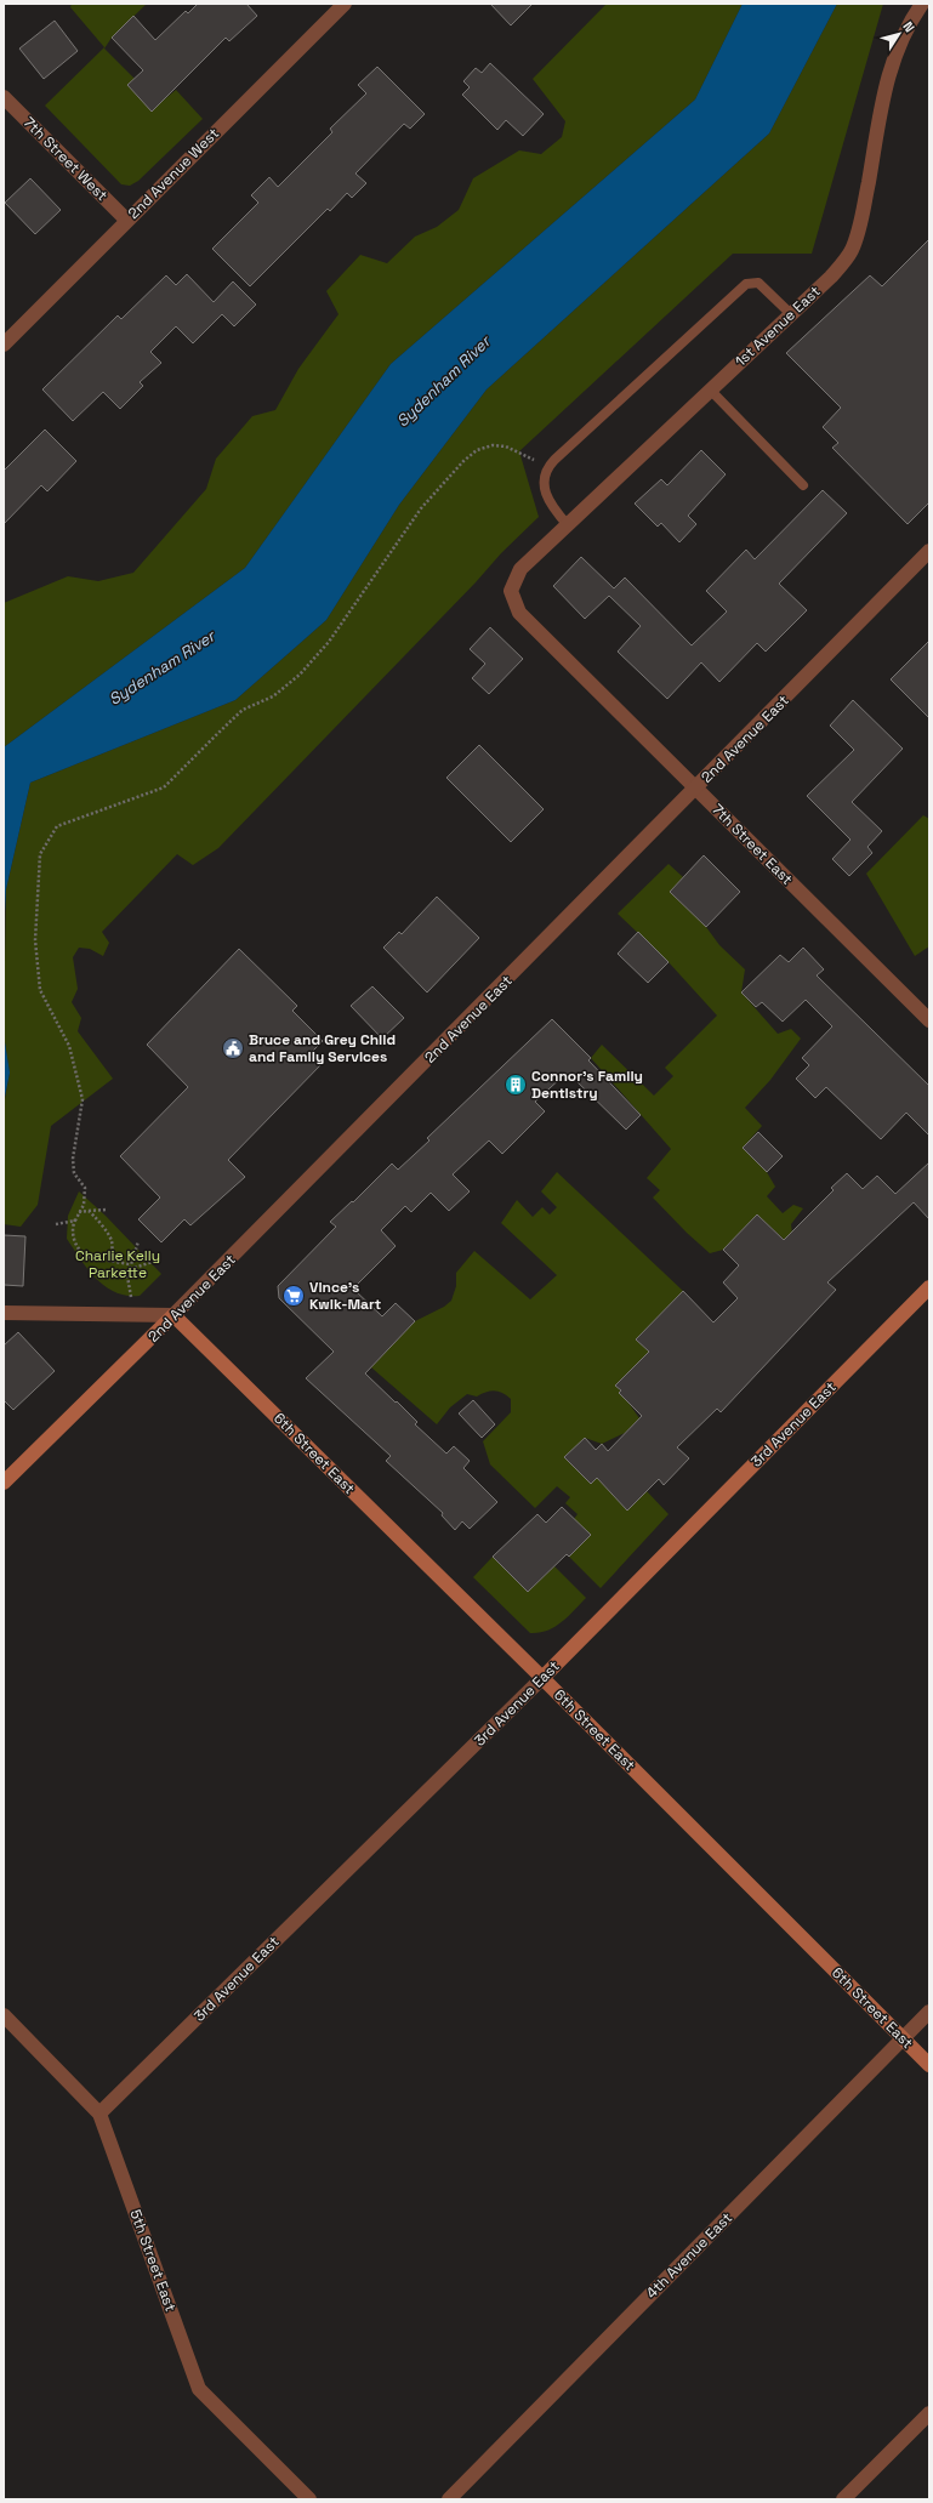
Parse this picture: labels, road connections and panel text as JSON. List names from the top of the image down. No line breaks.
{"streets":{"main road":["2nd Avenue East","3rd Avenue East","6th Street East"],"street":["7th Street West","2nd Avenue West","1st Avenue East","7th Street East","4th Avenue East","5th Street East"]},"crossings":[["7th Street West","2nd Avenue West"],["1st Avenue East","7th Street East"],["2nd Avenue East","7th Street East"],["2nd Avenue East","6th Street East"],["3rd Avenue East","6th Street East"],["3rd Avenue East","5th Street East"],["6th Street East","4th Avenue East"]],"water":["Sydenham River"],"parks":["Charlie Kelly Parkette"],"places":{"public building":["Bruce and Grey Child and Family Services"],"building":["Connor's Family Dentistry"],"supermarket":["Vince's Kwik-Mart"]},"north":"top right"}
